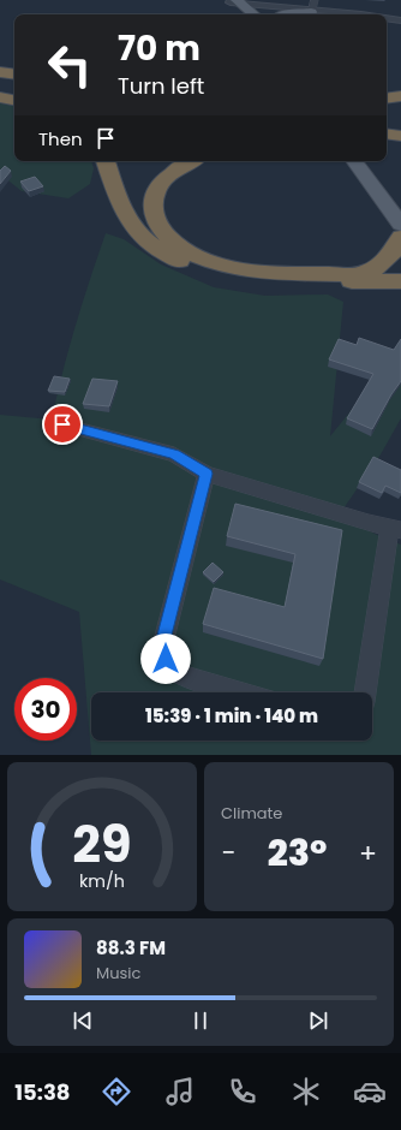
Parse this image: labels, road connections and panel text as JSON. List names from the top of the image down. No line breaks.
{"page":{"turn":["70 m","Turn left"],"then":"Then","limit":"30","trip":"15:39 · 1 min · 140 m","tile":"Climate","heat":["−","23°","+"],"song":["88.3 FM","Music"],"tabs":"15:38","gauge":["29","km/h"]}}
